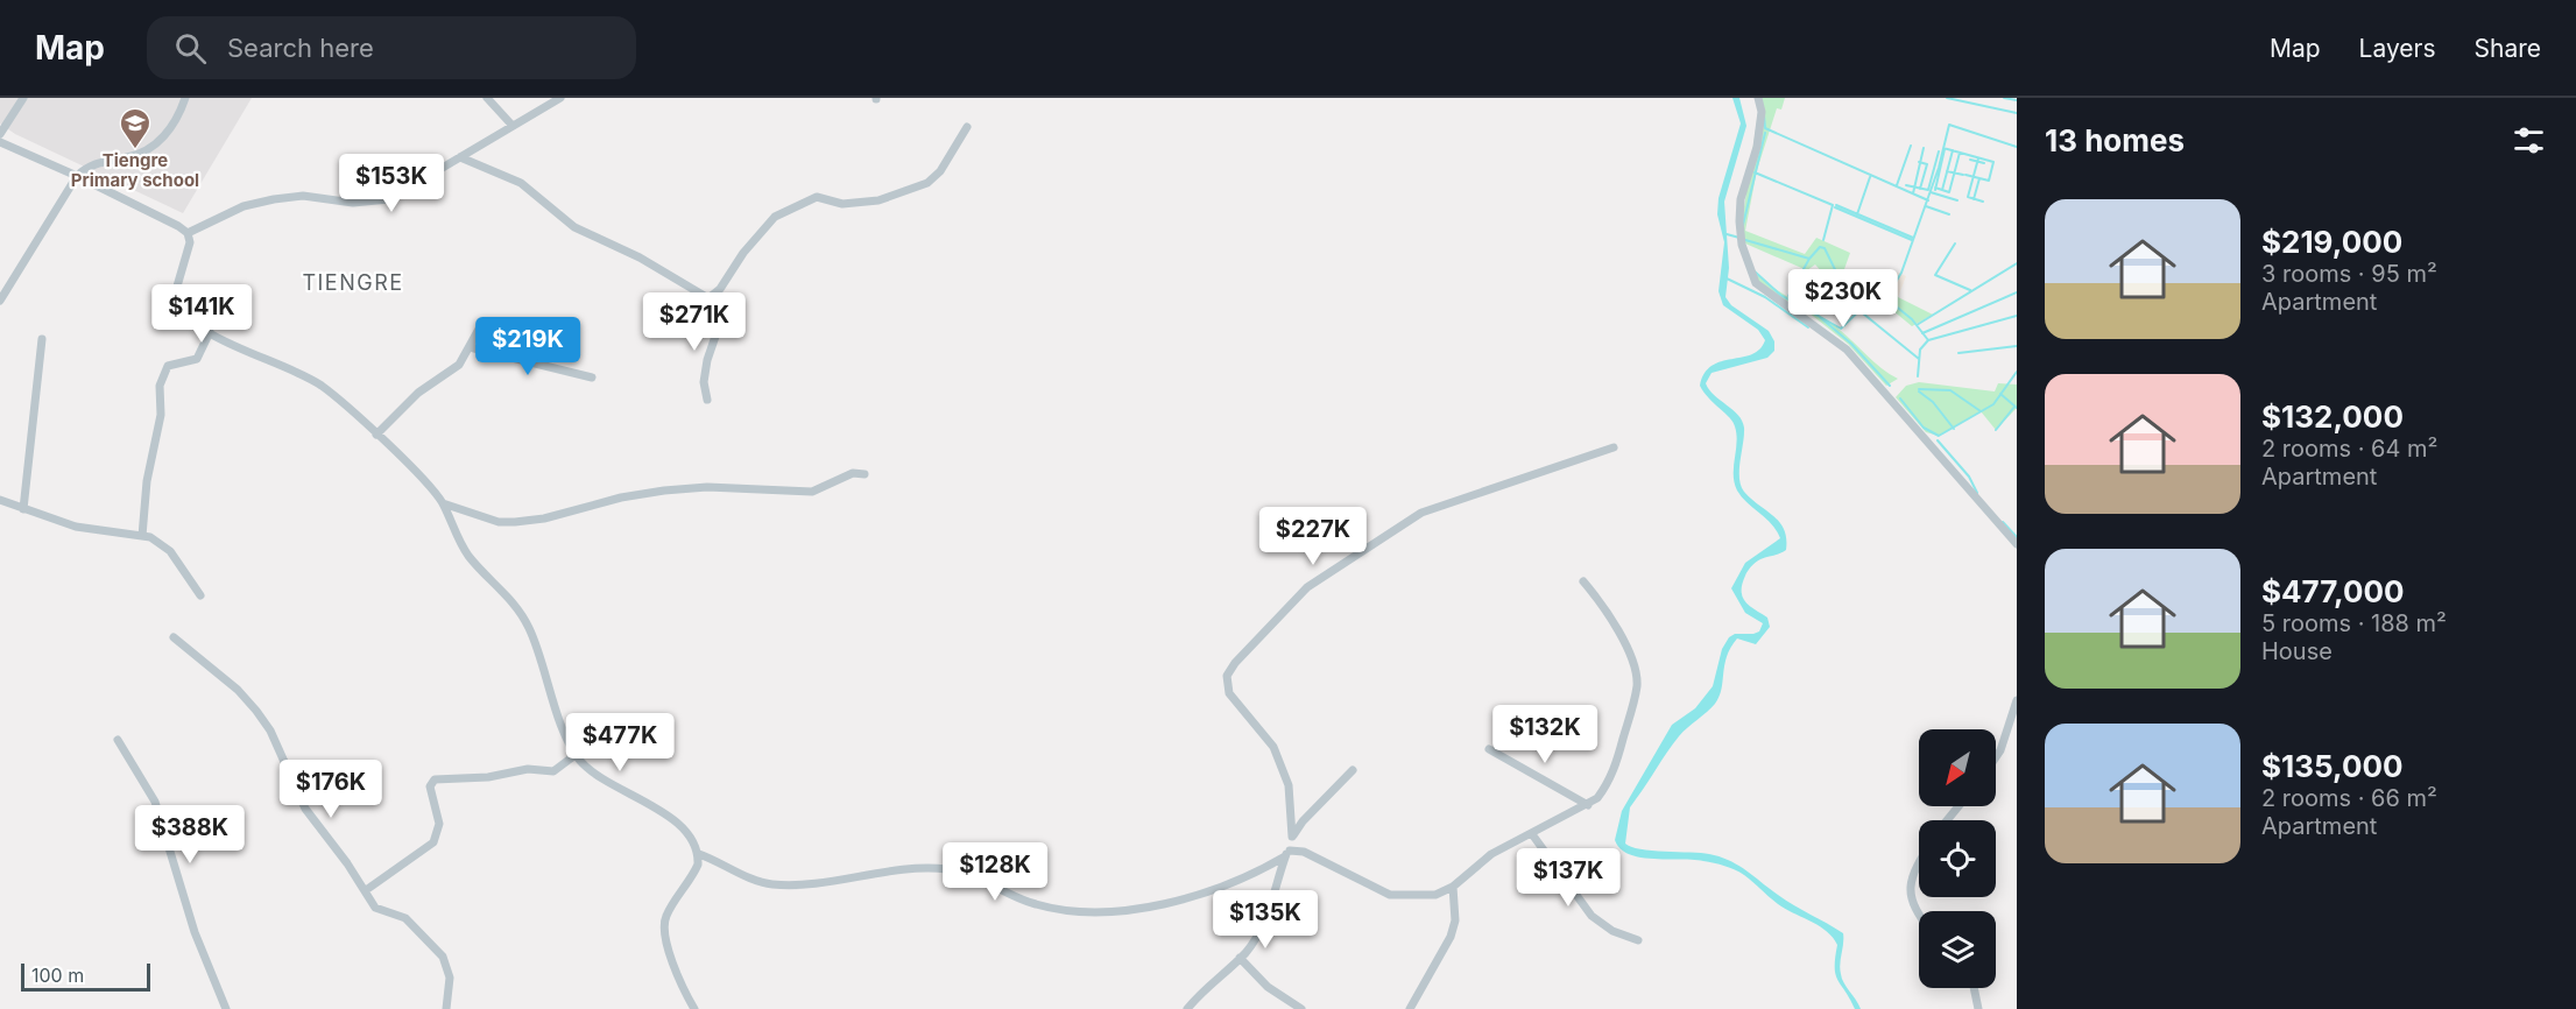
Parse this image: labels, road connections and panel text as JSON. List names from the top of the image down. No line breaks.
{"districts":["TIENGRE"],"places":{"school or university":["Tiengre Primary school"]},"scale_bar":"100 m","north":"bottom left","page":{"header":"Map","search":"Search here","nav":["Map","Layers","Share"],"heading":"13 homes","price":["$153K","$230K","$141K","$271K","$219K","$227K","$132K","$477K","$176K","$388K","$128K","$137K","$135K"],"list":[{"name":"$219,000","note":"3 rooms · 95 m² · Apartment"},{"name":"$132,000","note":"2 rooms · 64 m² · Apartment"},{"name":"$477,000","note":"5 rooms · 188 m² · House"},{"name":"$135,000","note":"2 rooms · 66 m² · Apartment"}],"scale":"100 m"}}
